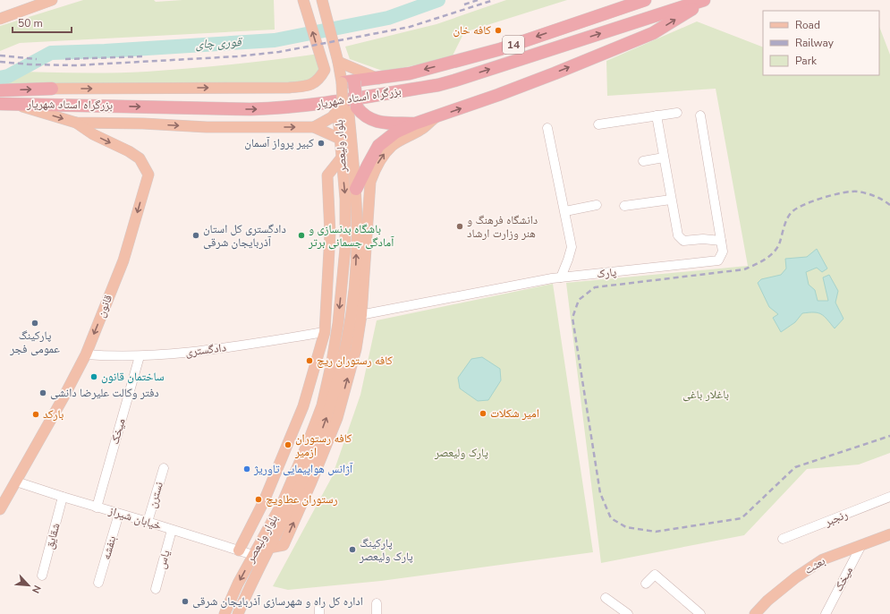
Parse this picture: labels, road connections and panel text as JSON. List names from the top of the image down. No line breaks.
{"streets":{"highway":["14","بزرگراه استاد شهریار"],"main road":["بلوار ولیعصر","قانون","بعثت"],"street":["پارک","دادگستری","میخک","نسترن","خیابان شیراز","رنجبر","شقایق","بنفشه","یاس"]},"crossings":[["بلوار ولیعصر","پارک"],["بلوار ولیعصر","خیابان شیراز"],["قانون","دادگستری"],["قانون","خیابان شیراز"],["دادگستری","میخک"],["میخک","خیابان شیراز"],["میخک","بعثت"],["نسترن","خیابان شیراز"],["خیابان شیراز","شقایق"],["خیابان شیراز","بنفشه"],["خیابان شیراز","یاس"]],"one_way":["قانون"],"water":["قوری چای"],"parks":["باغلار باغی","پارک ولیعصر"],"places":["کافه خان","کبیر پرواز آسمان","دانشگاه فرهنگ و هنر وزارت ارشاد","دادگستری کل استان آذربایجان شرقی","باشگاه بدنسازی و آمادگی جسمانی برتر","پارکینگ عمومی فجر","کافه رستوران ریچ","ساختمان قانون","دفتر وکالت علیرضا دانشی","امیر شکلات","بارکد","کافه رستوران ازمیر","آژانس هواپیمایی تاوریژ","رستوران عطاویچ","پارکینگ پارک ولیعصر","اداره کل راه و شهرسازی آذربایجان شرقی"],"legend":["Road","Railway","Park"],"scale_bar":"50 m","north":"bottom right"}
